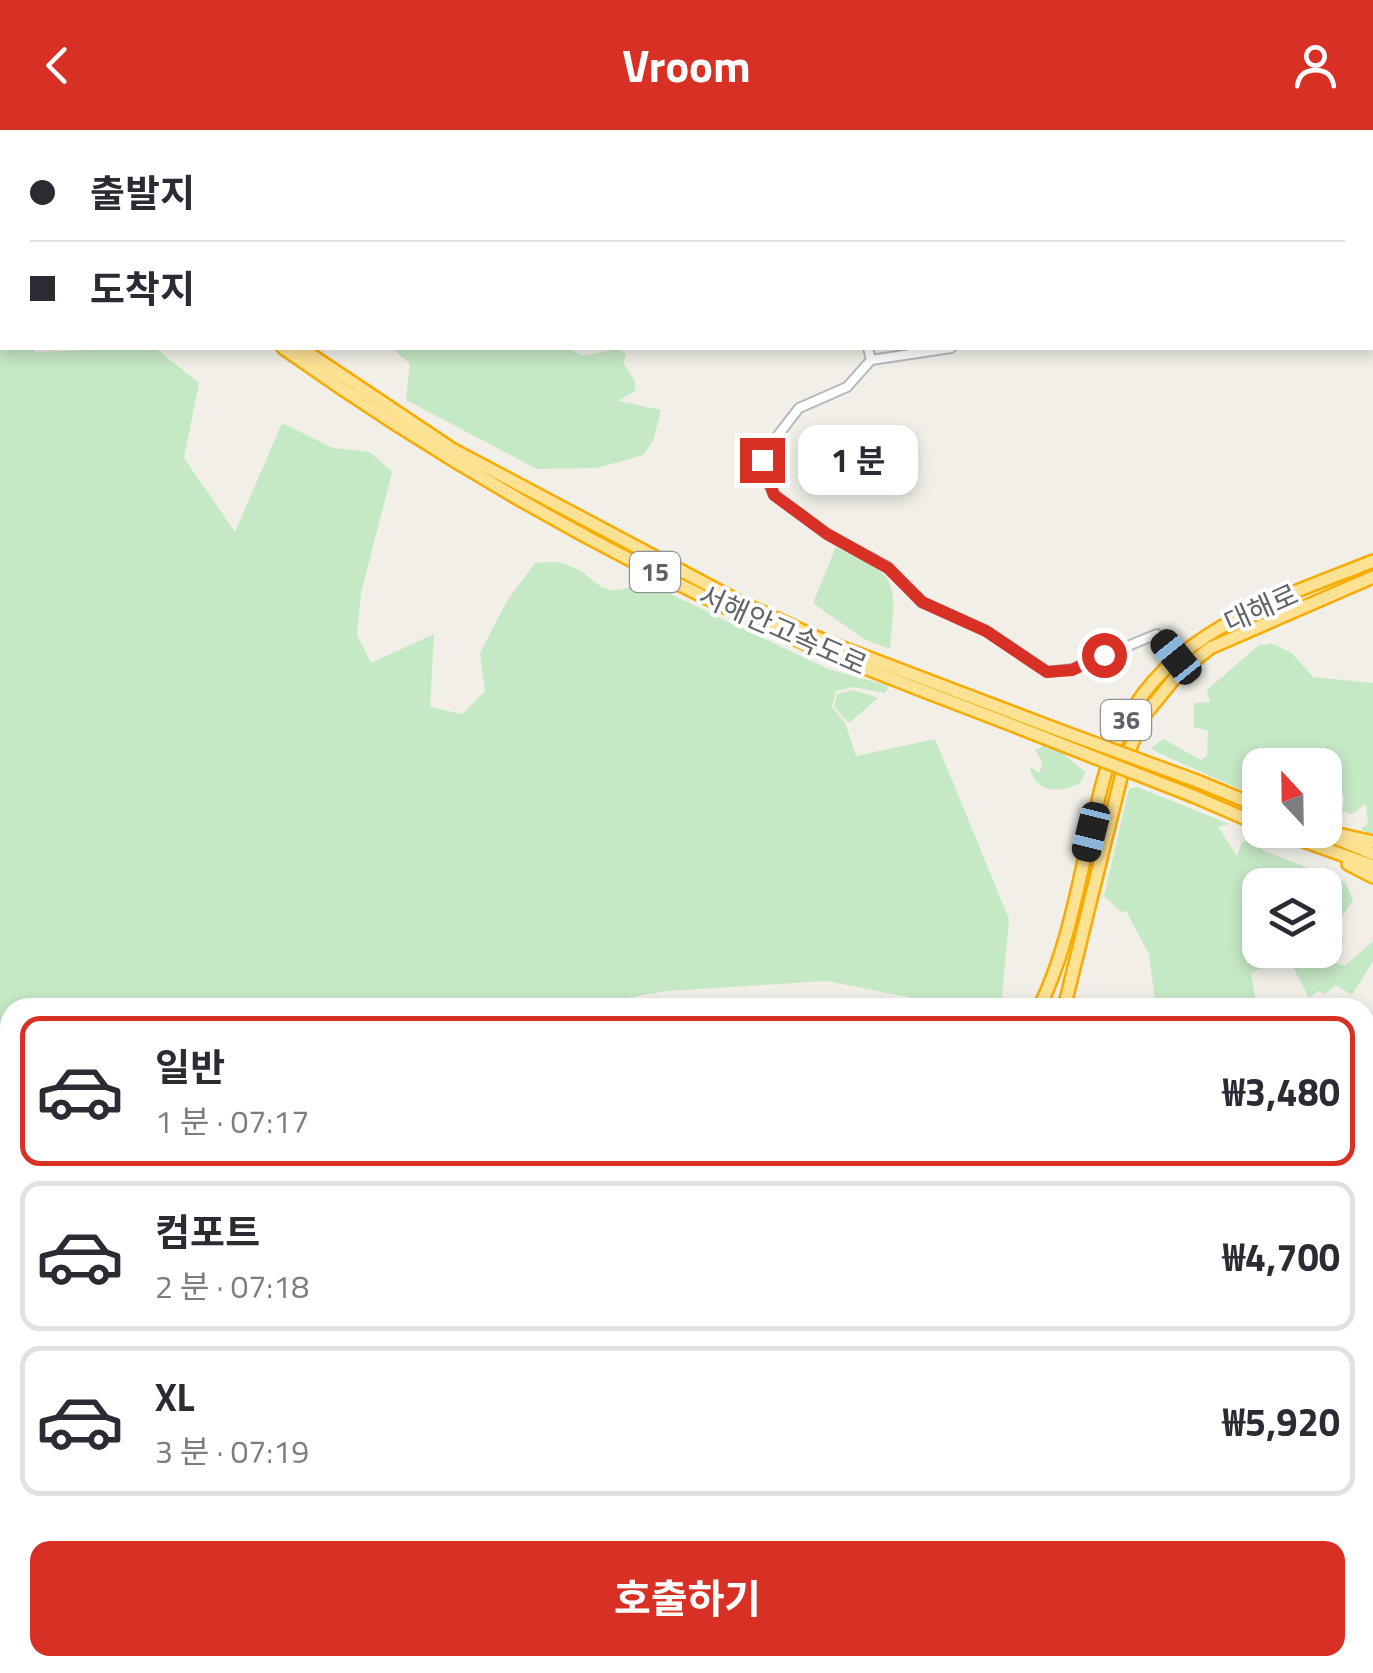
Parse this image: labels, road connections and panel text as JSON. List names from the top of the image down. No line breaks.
{"streets":{"highway":["15","대해로","서해안고속도로","36"]},"north":"top","page":{"header":"Vroom","banner":["출발지","도착지"],"bubble":"1 분","list":[{"name":"일반","note":"1 분 · 07:17","value":"₩3,480"},{"name":"컴포트","note":"2 분 · 07:18","value":"₩4,700"},{"name":"XL","note":"3 분 · 07:19","value":"₩5,920"}],"buttons":"호출하기"}}
